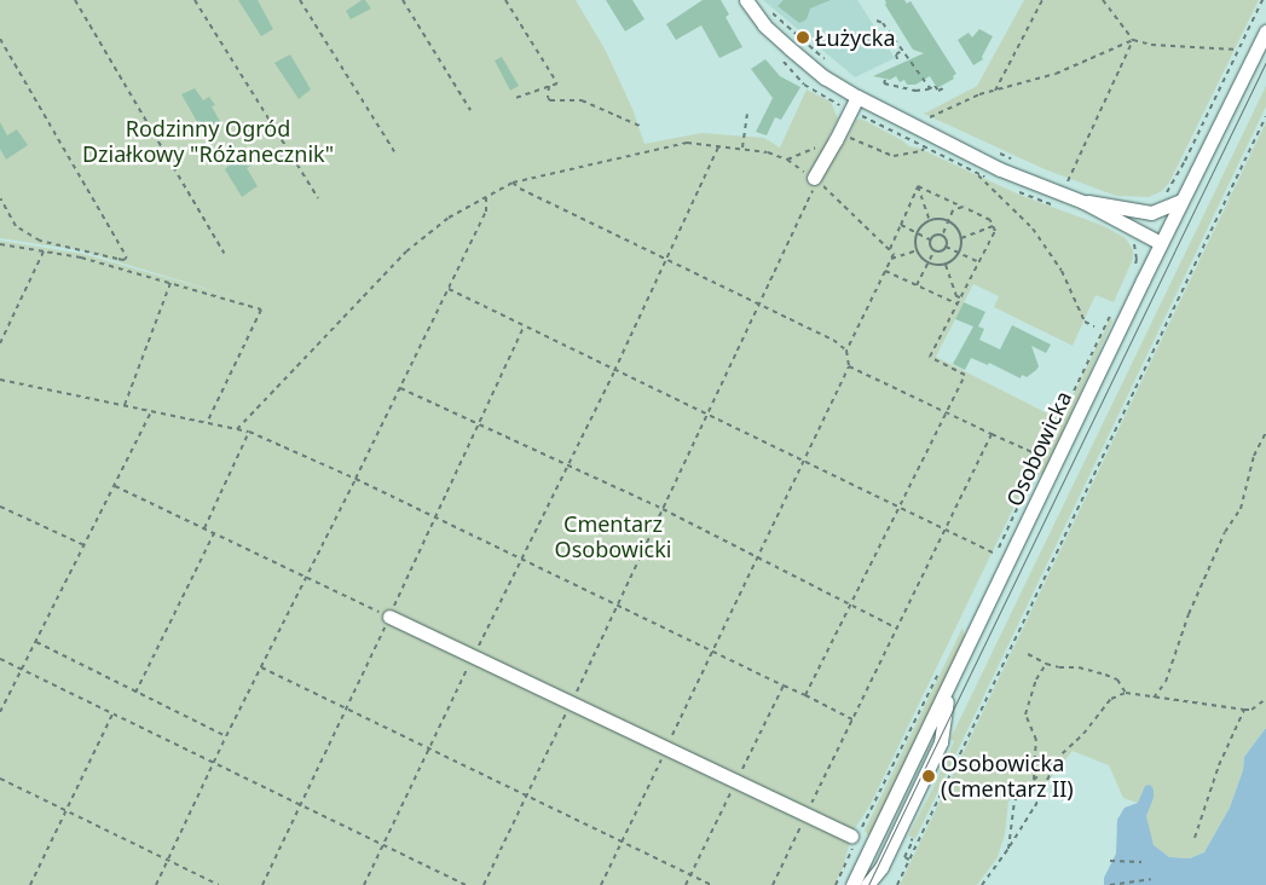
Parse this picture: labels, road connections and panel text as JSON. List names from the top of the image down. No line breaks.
{"streets":{"street":["Osobowicka"]},"parks":["Rodzinny Ogród Działkowy \"Różanecznik\"","Cmentarz Osobowicki"],"places":["Łużycka","Osobowicka (Cmentarz II)"]}
